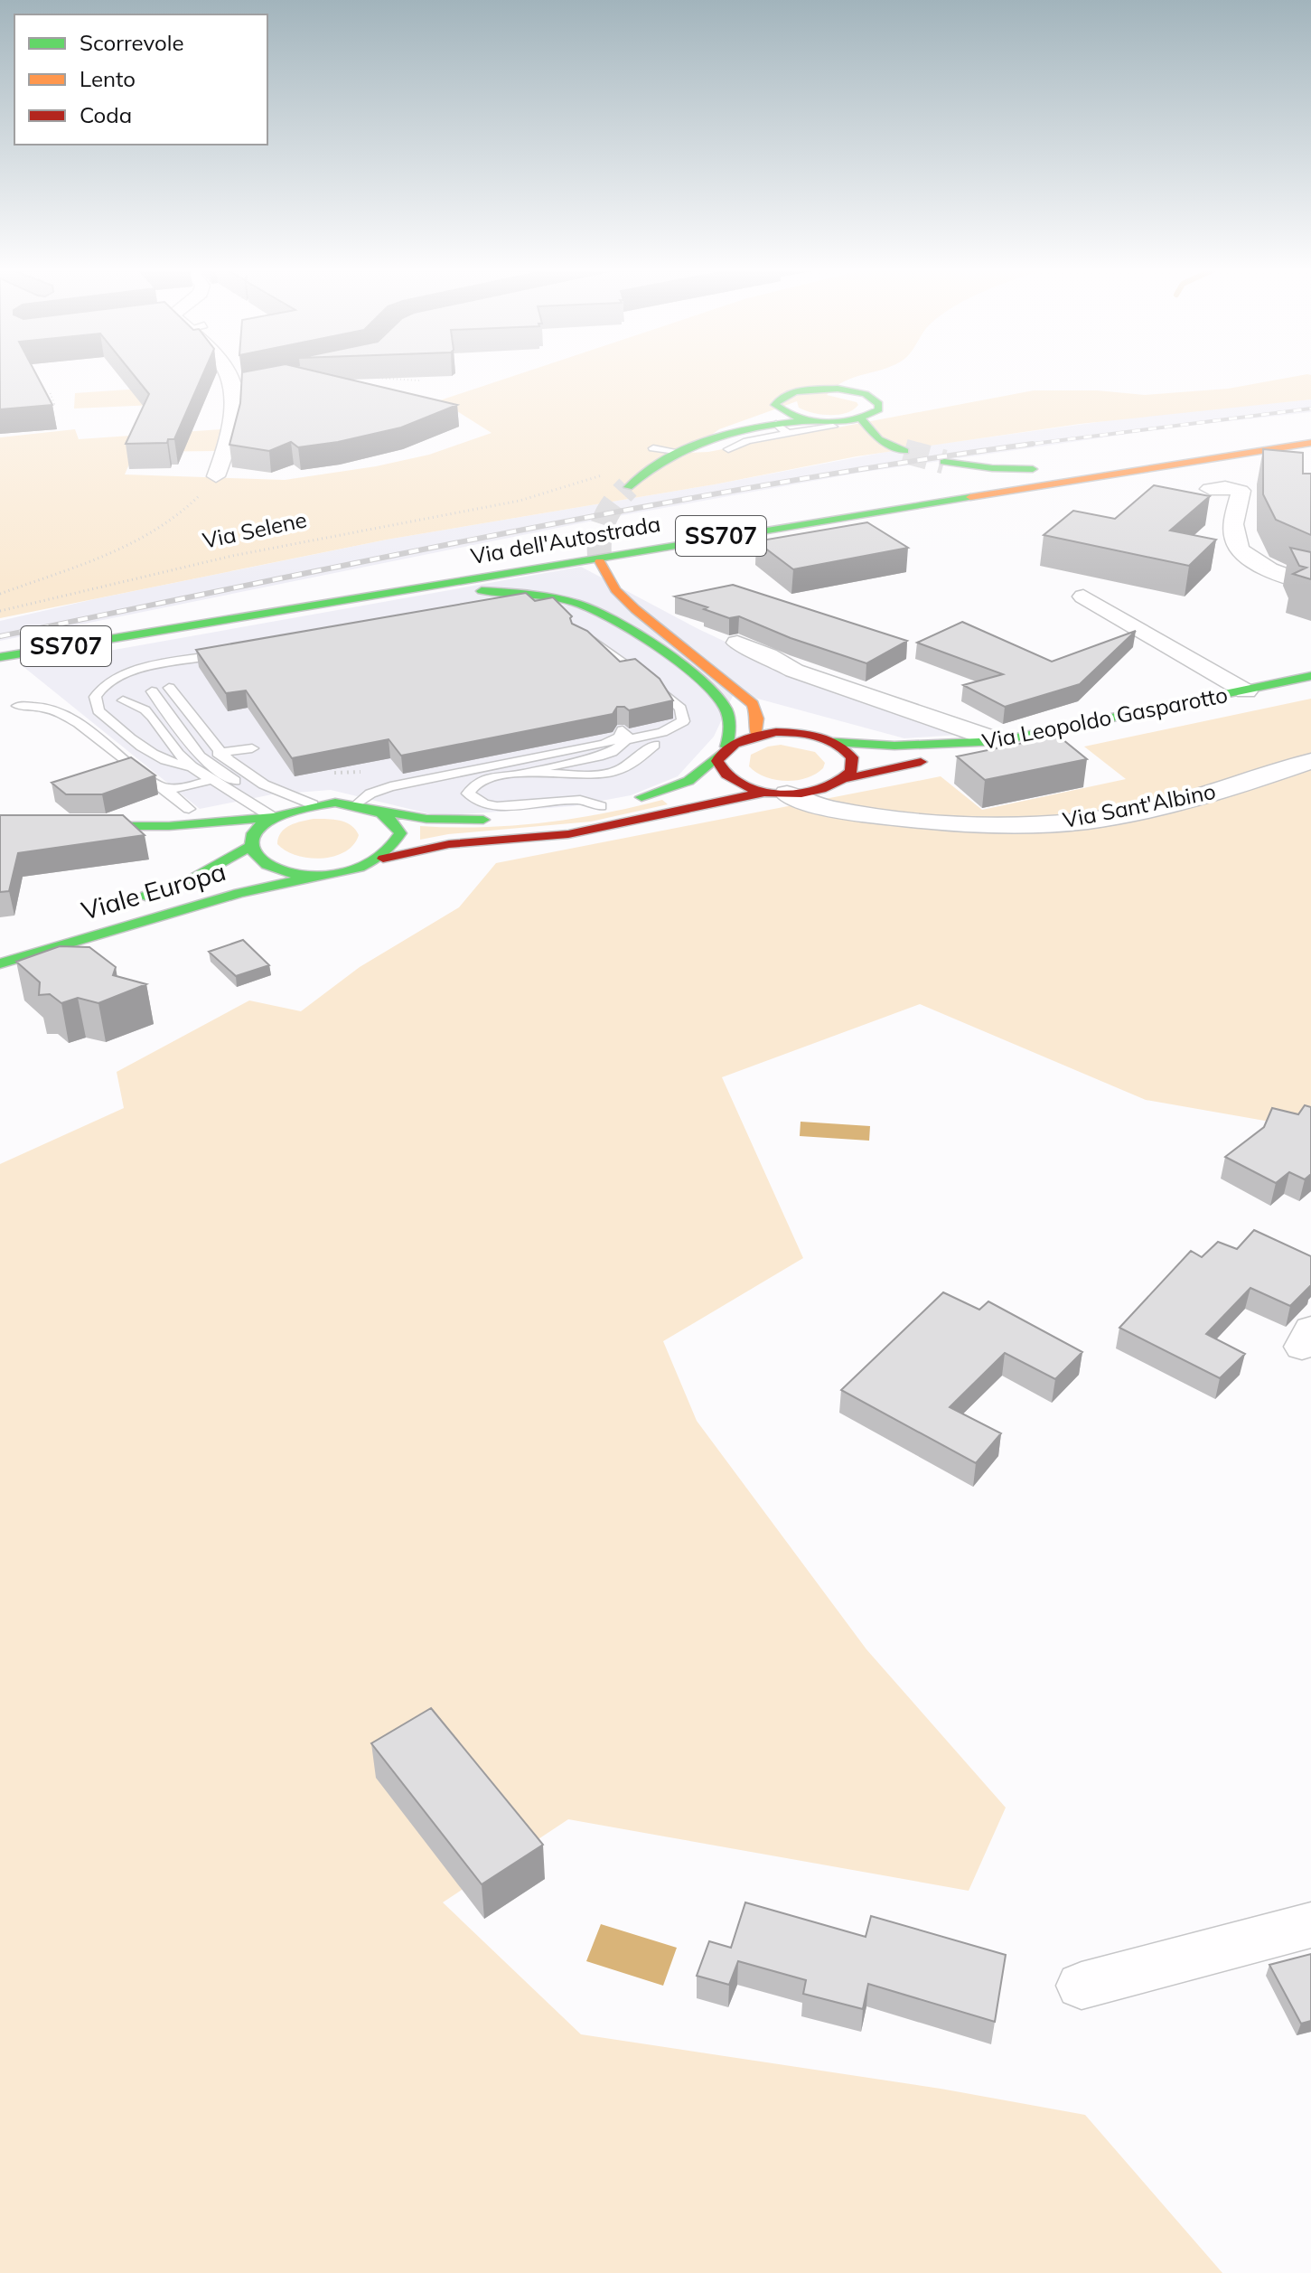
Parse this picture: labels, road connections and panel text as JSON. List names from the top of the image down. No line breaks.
{"streets":{"main road":["SS707","Via dell'Autostrada","Via Leopoldo Gasparotto","Viale Europa"],"street":["Via Sant'Albino"],"path":["Via Selene"]},"crossings":[["Via Leopoldo Gasparotto","Via Sant'Albino"],["Via Leopoldo Gasparotto","Viale Europa"]],"legend":["Scorrevole","Lento","Coda"]}
